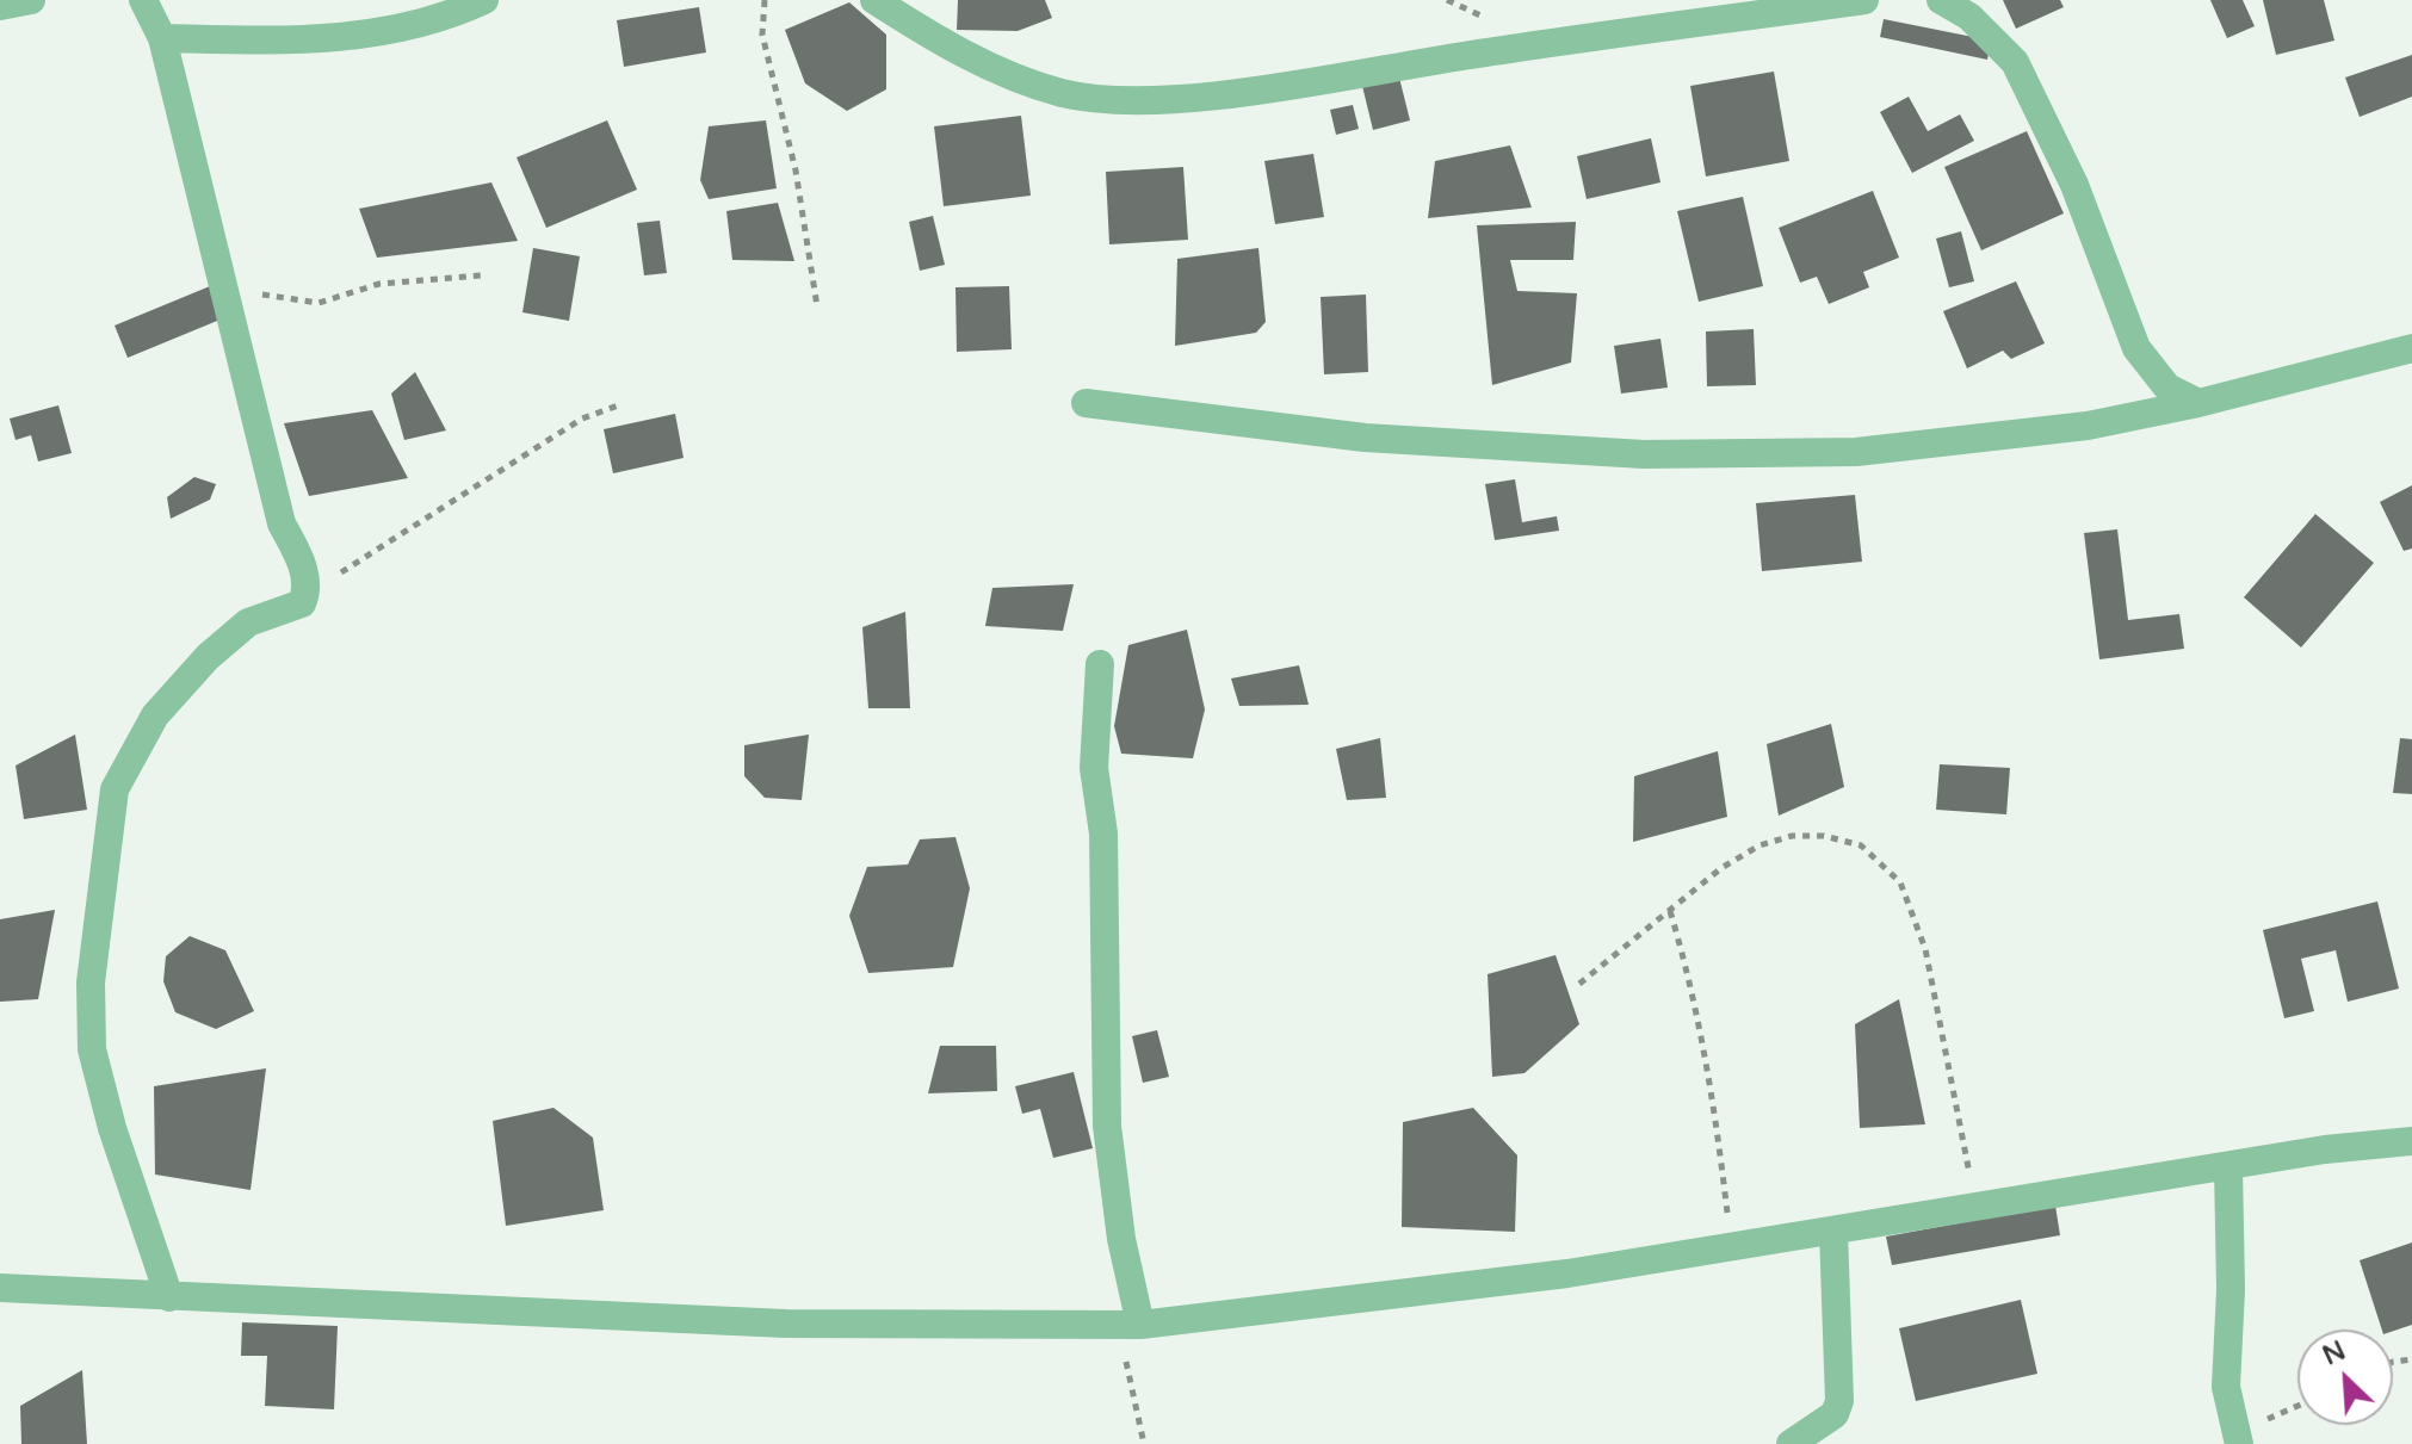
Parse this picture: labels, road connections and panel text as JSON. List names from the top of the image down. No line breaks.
{"north":"top left"}
